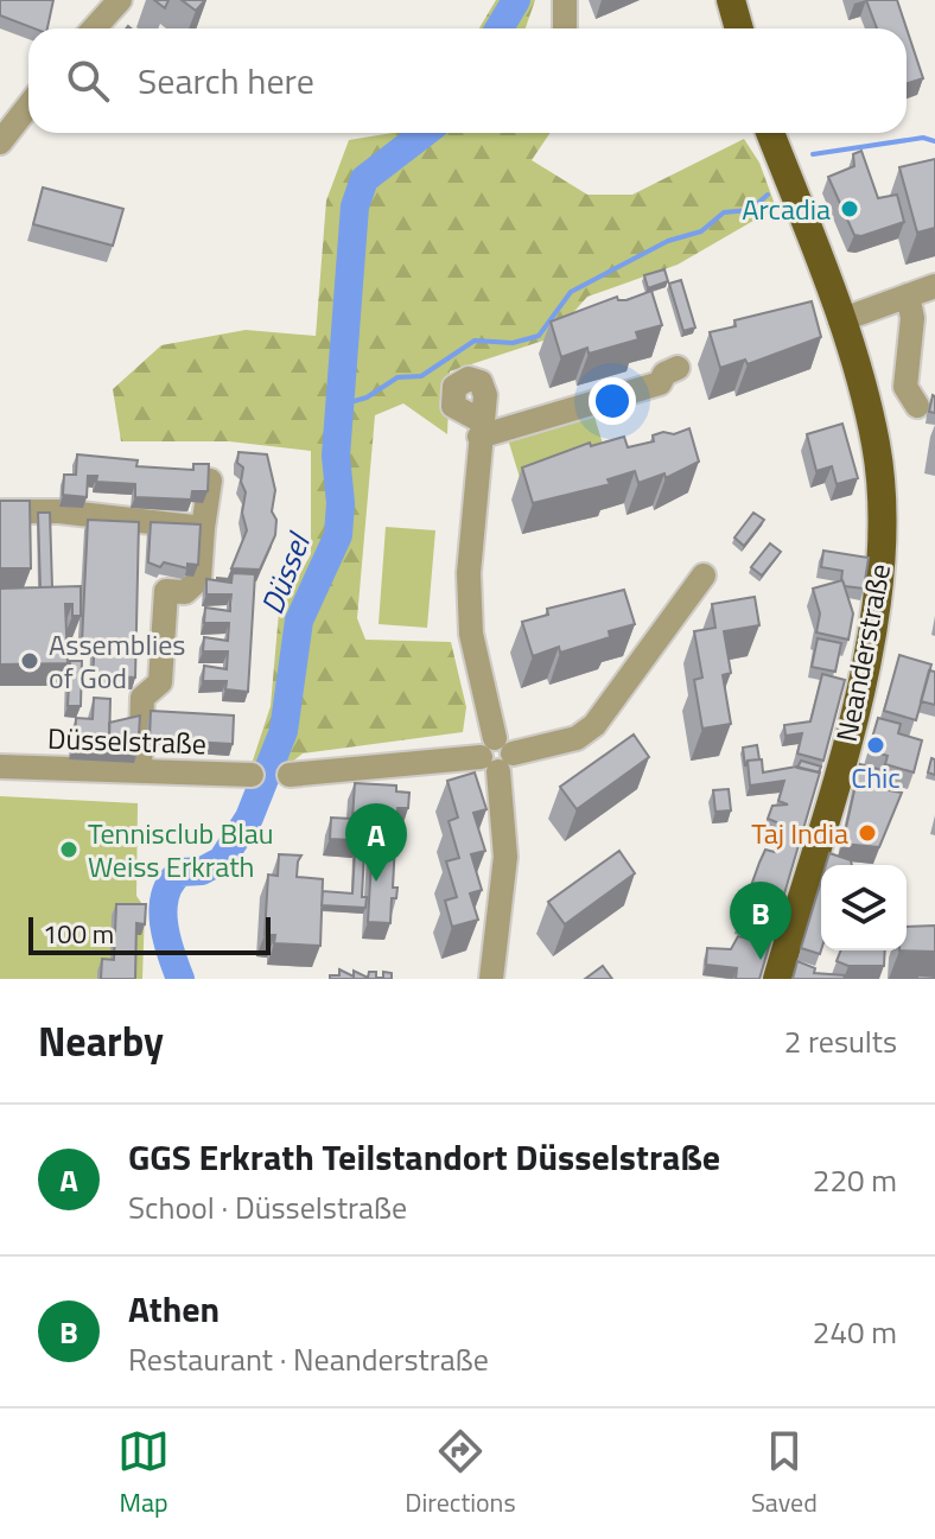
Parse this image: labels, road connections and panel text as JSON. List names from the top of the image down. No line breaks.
{"streets":{"main road":["Neanderstraße"],"street":["Düsselstraße"]},"water":["Düssel"],"places":["Arcadia","Assemblies of God","Chic","Taj India","Tennisclub Blau Weiss Erkrath"],"scale_bar":"100 m","page":{"search":"Search here","pins":["A","B"],"scale":"100 m","heading":["Nearby","2 results"],"list":[{"mark":"A","name":"GGS Erkrath Teilstandort Düsselstraße","note":"School · Düsselstraße","value":"220 m"},{"mark":"B","name":"Athen","note":"Restaurant · Neanderstraße","value":"240 m"}],"nav":["Map","Directions","Saved"]}}
